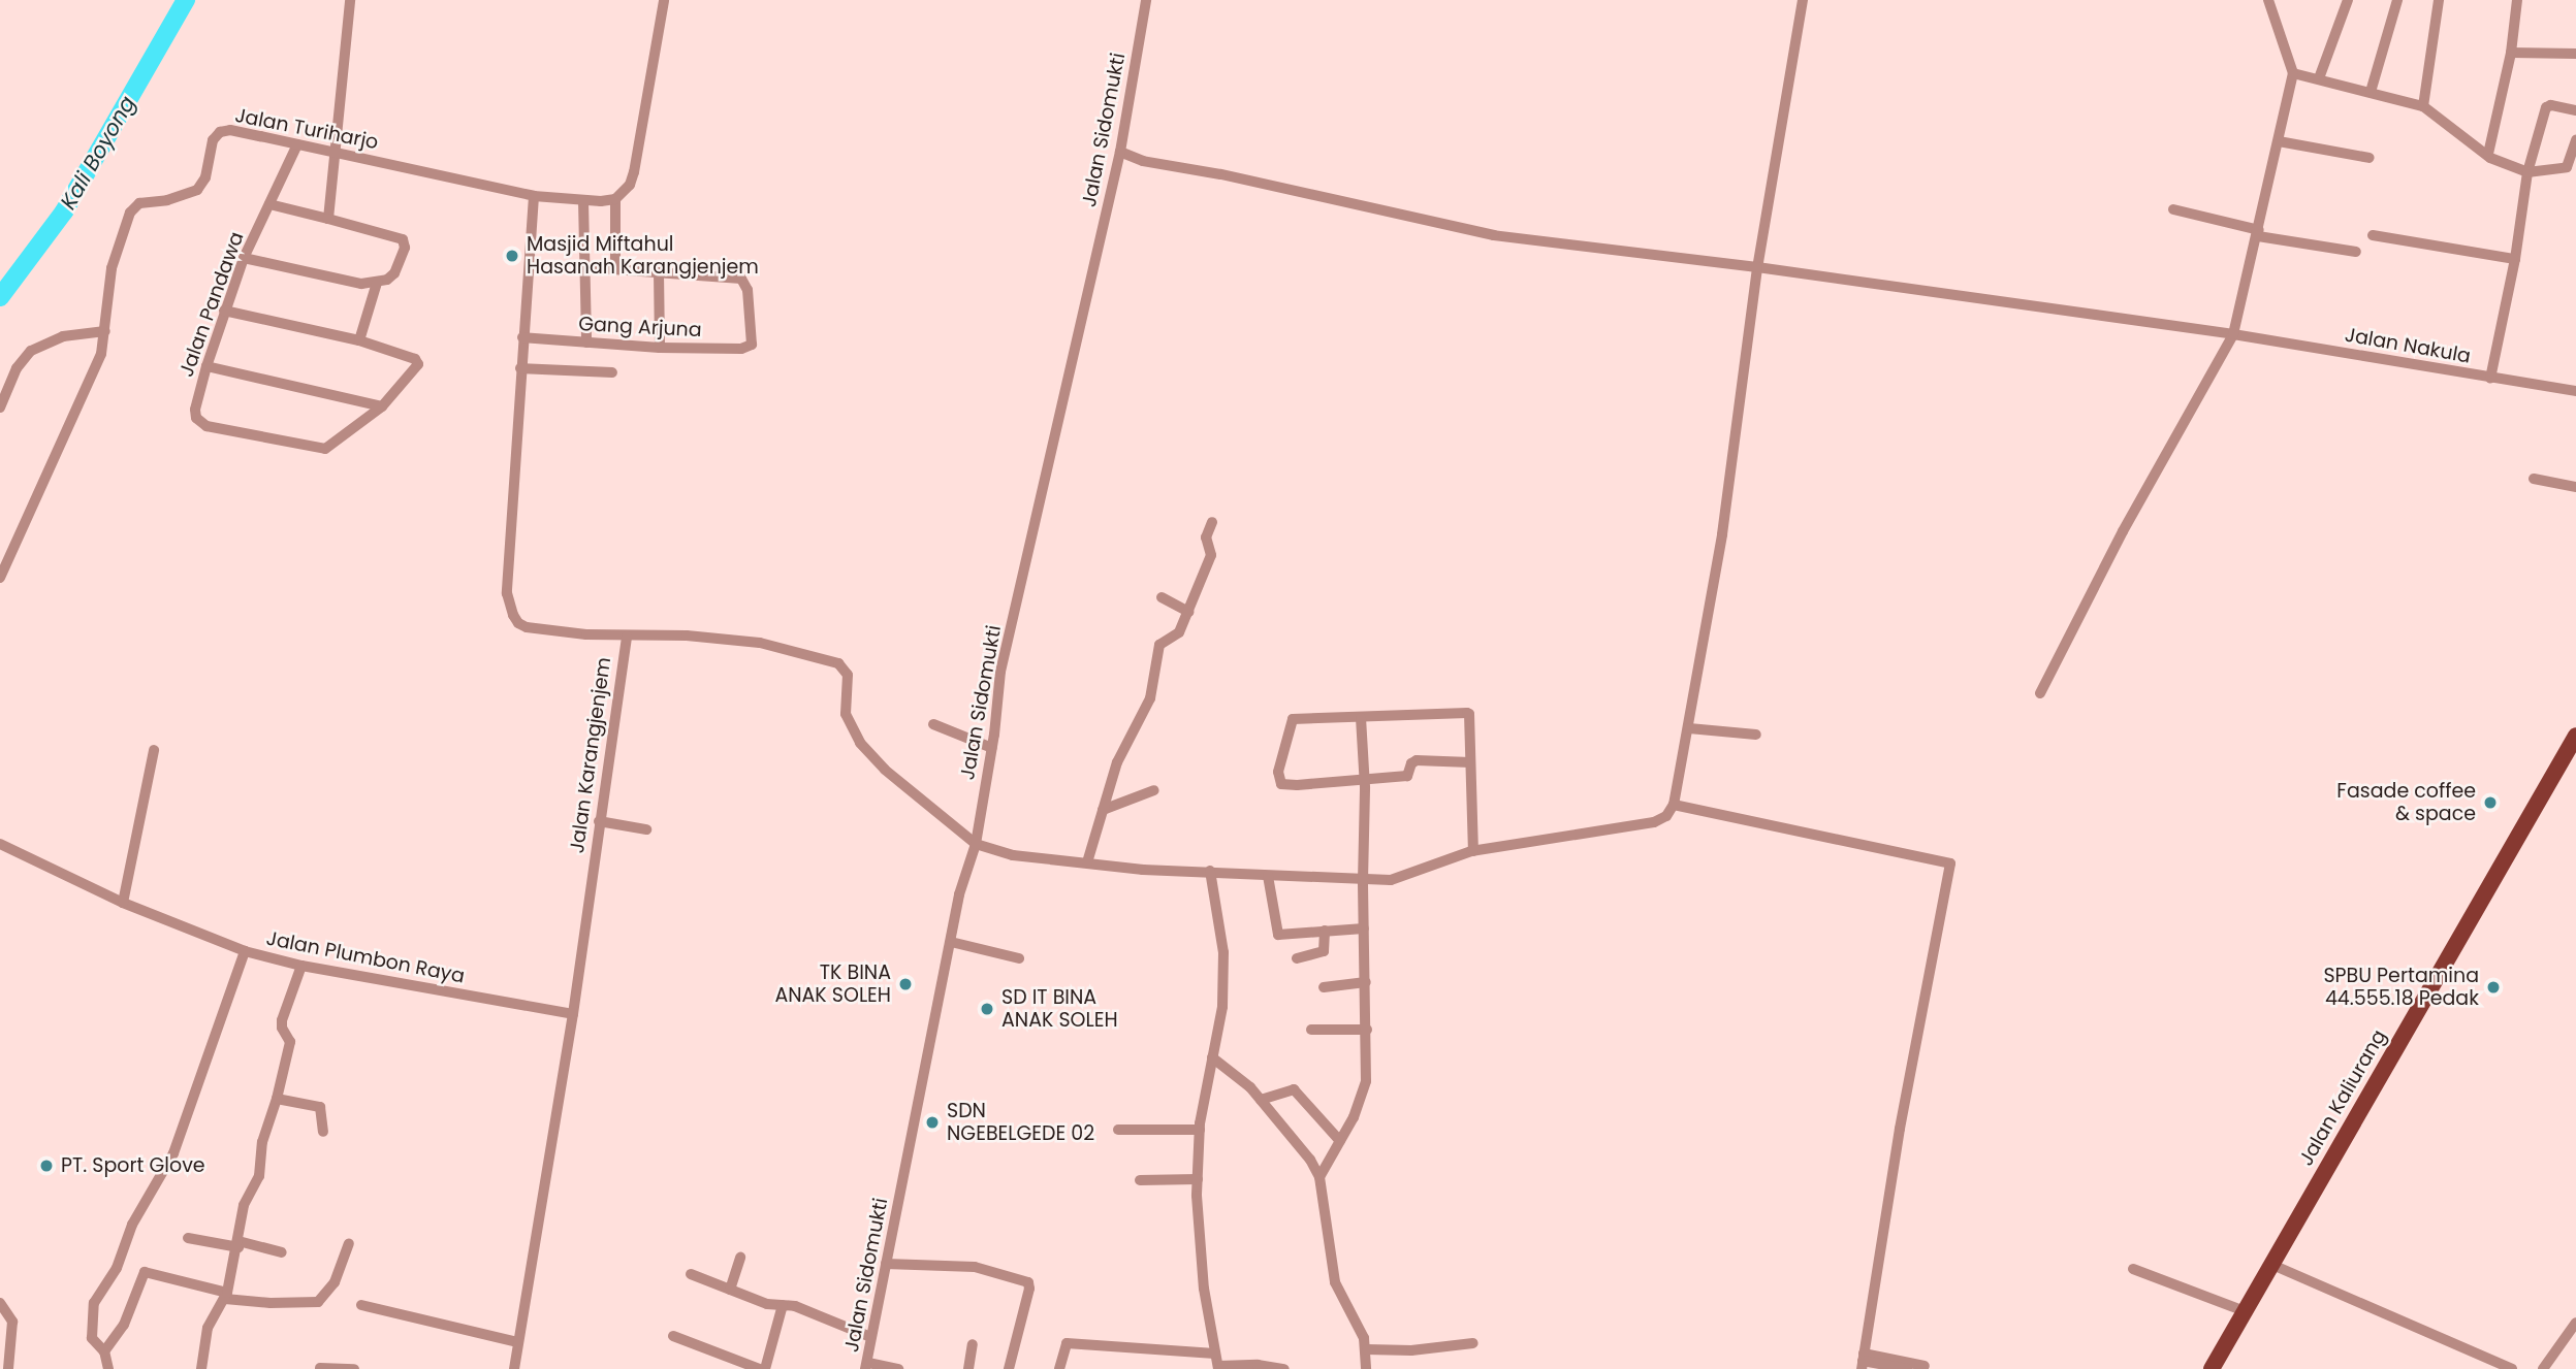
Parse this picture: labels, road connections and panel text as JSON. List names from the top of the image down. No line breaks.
{"streets":{"main road":["Jalan Kaliurang"],"street":["Jalan Turiharjo","Jalan Sidomukti","Jalan Pandawa","Gang Arjuna","Jalan Nakula","Jalan Karangjenjem","Jalan Plumbon Raya"]},"crossings":[["Jalan Turiharjo","Jalan Pandawa"],["Jalan Turiharjo","Jalan Karangjenjem"],["Jalan Sidomukti","Jalan Nakula"],["Gang Arjuna","Jalan Karangjenjem"],["Jalan Karangjenjem","Jalan Plumbon Raya"]],"water":["Kali Boyong"],"places":["Masjid Miftahul Hasanah Karangjenjem","Fasade coffee & space","TK BINA ANAK SOLEH","SPBU Pertamina 44.555.18 Pedak","SD IT BINA ANAK SOLEH","SDN NGEBELGEDE 02","PT. Sport Glove"]}
